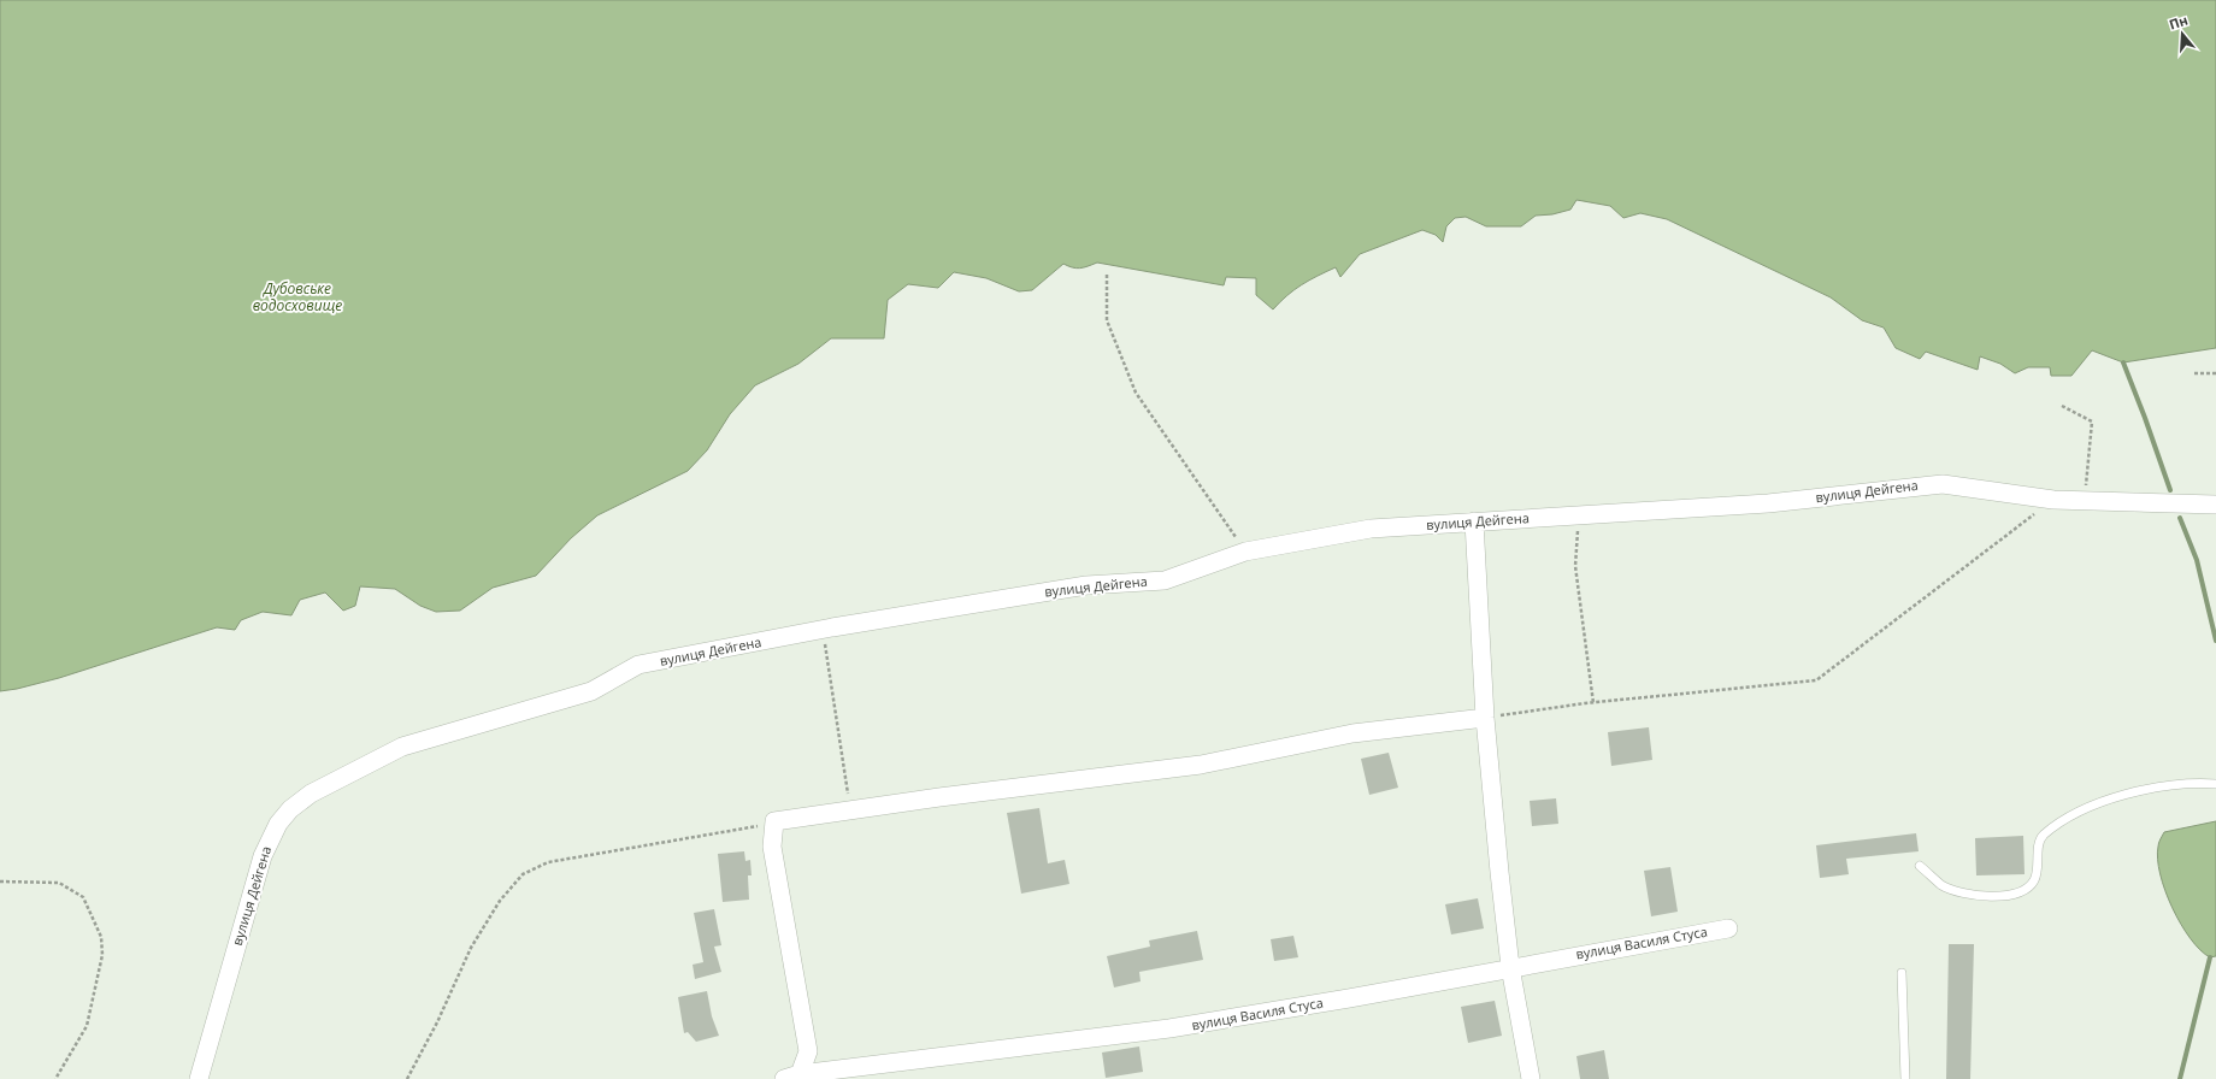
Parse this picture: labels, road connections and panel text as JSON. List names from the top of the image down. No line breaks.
{"streets":{"street":["вулиця Дейгена","вулиця Василя Стуса"]},"water":["Дубовське водосховище"],"north":"top"}
